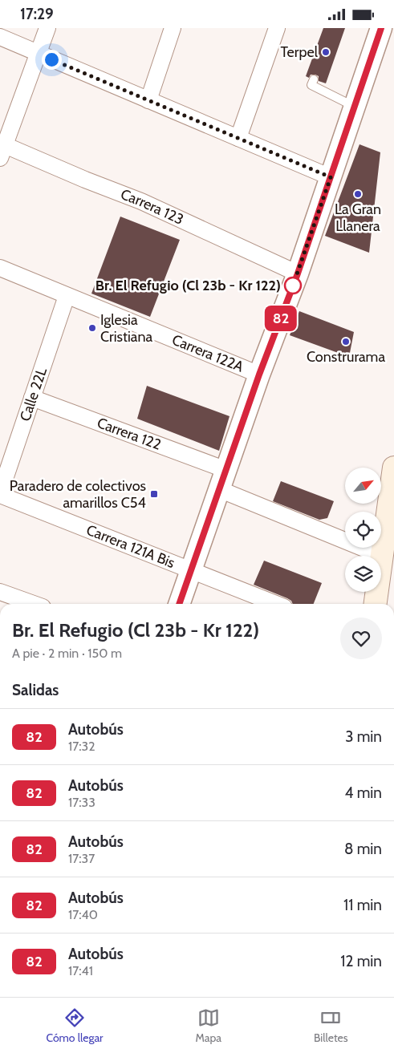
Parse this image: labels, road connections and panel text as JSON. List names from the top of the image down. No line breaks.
{"streets":{"street":["Carrera 123","Carrera 122A","Calle 22L","Carrera 122","Carrera 121A Bis"]},"crossings":[["Carrera 122A","Calle 22L"],["Calle 22L","Carrera 122"],["Calle 22L","Carrera 121A Bis"]],"places":{"other":["Terpel","La Gran Llanera","Br. El Refugio (Cl 23b - Kr 122)","Iglesia Cristiana","Construrama"],"transit":["Paradero de colectivos amarillos C54"]},"lines":["bus line 82"],"north":"top right","page":{"status":"17:29","on_map":"82","heading":[["Br. El Refugio (Cl 23b - Kr 122)","A pie · 2 min · 150 m"],"Salidas"],"list":[{"mark":"82","name":"Autobús","note":"17:32","value":"3 min"},{"mark":"82","name":"Autobús","note":"17:33","value":"4 min"},{"mark":"82","name":"Autobús","note":"17:37","value":"8 min"},{"mark":"82","name":"Autobús","note":"17:40","value":"11 min"},{"mark":"82","name":"Autobús","note":"17:41","value":"12 min"}],"tabs":["Cómo llegar","Mapa","Billetes"]}}
